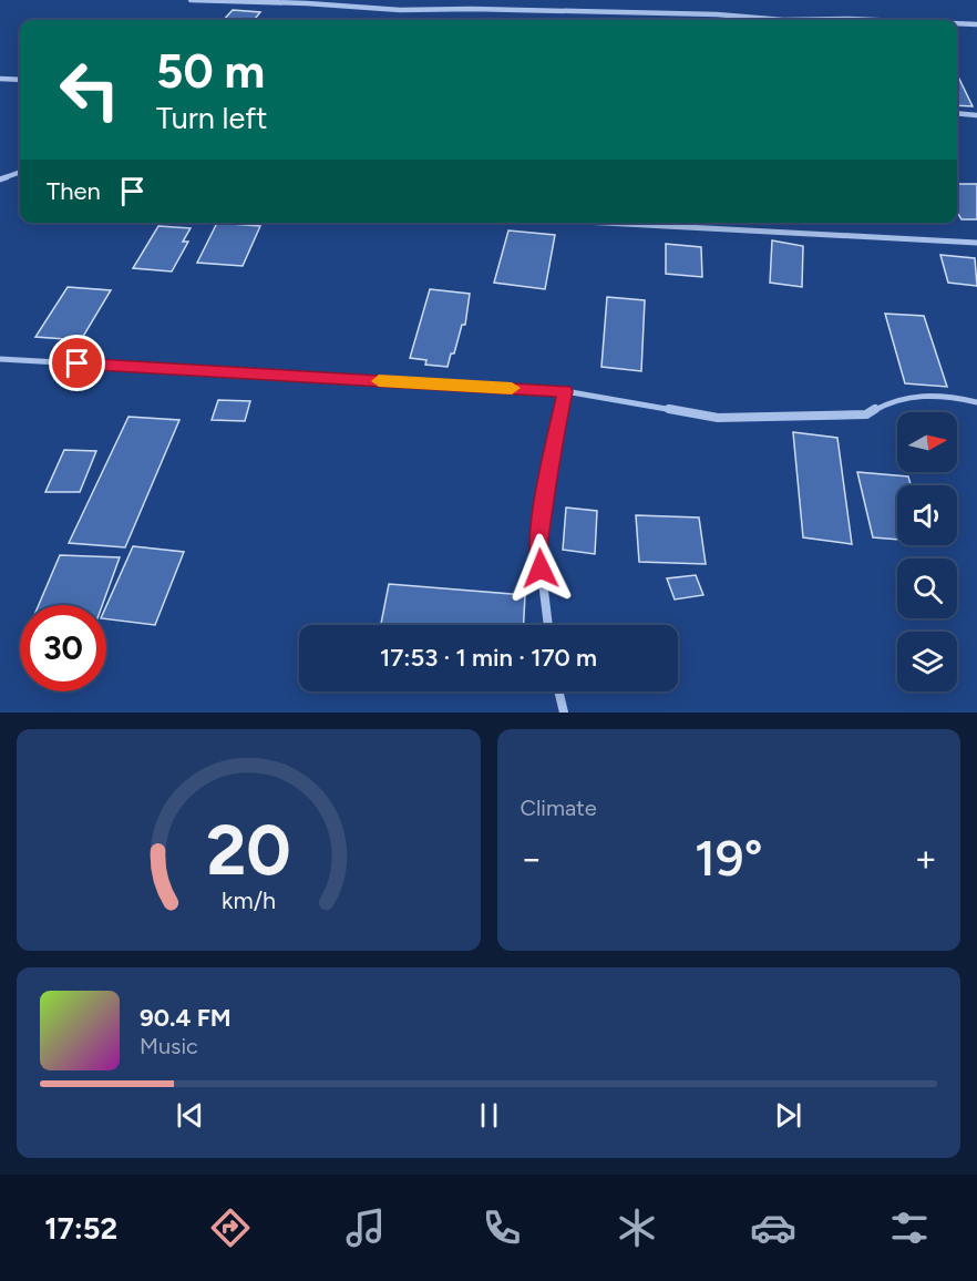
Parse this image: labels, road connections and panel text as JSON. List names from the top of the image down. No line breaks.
{"north":"right","page":{"turn":["50 m","Turn left"],"then":"Then","limit":"30","trip":"17:53 · 1 min · 170 m","tile":"Climate","heat":["−","19°","+"],"song":["90.4 FM","Music"],"tabs":"17:52","gauge":["20","km/h"]}}
